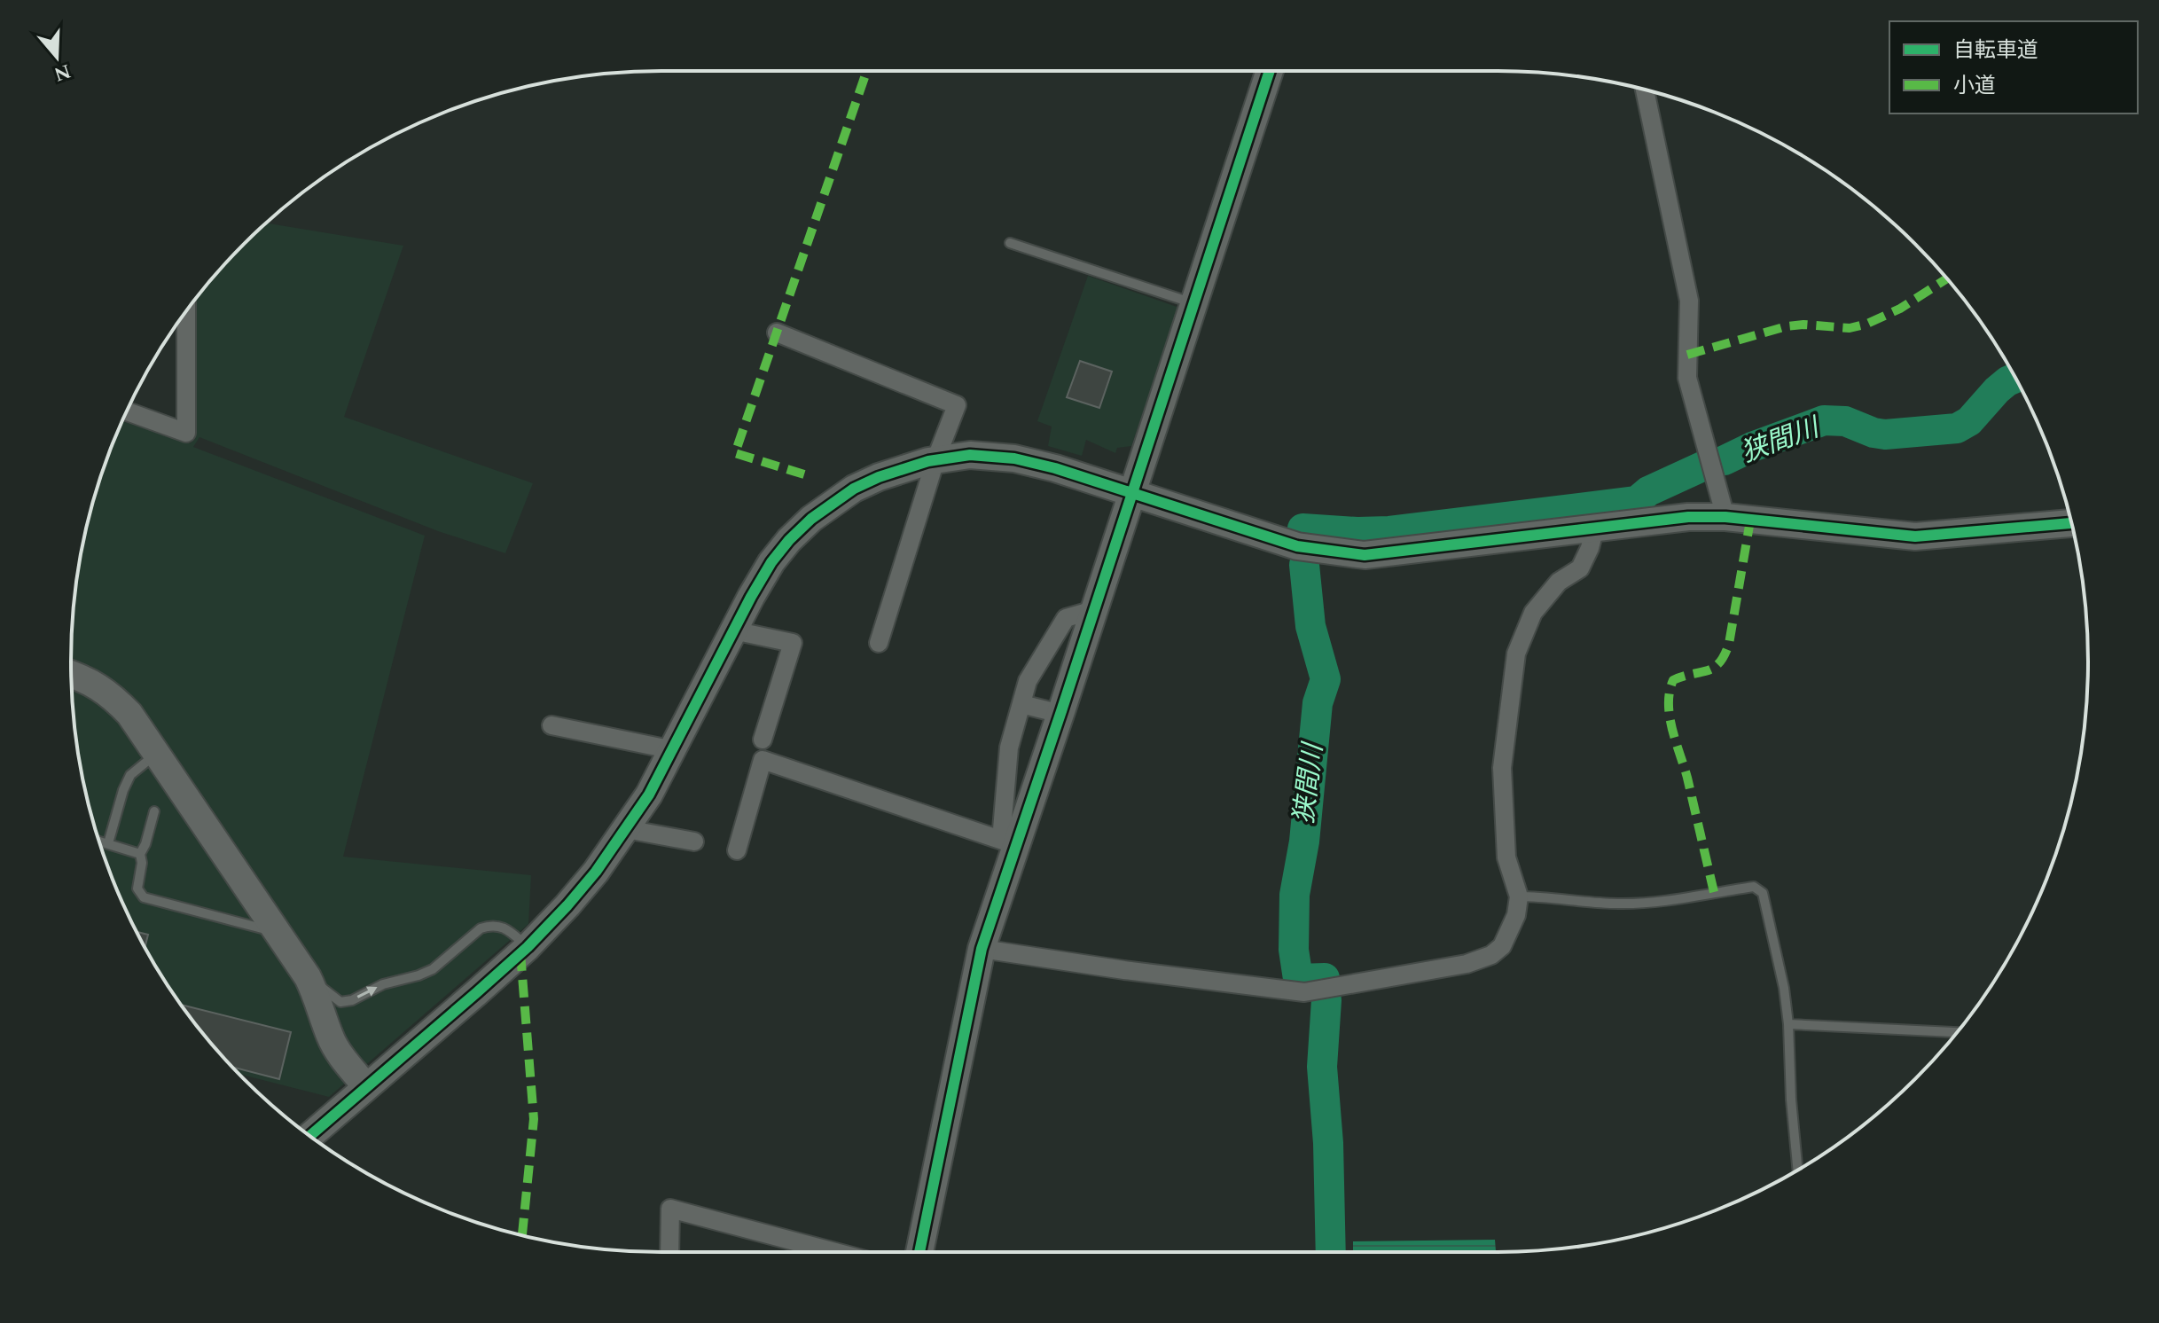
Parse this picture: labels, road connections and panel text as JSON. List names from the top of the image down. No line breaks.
{"water":["狭間川"],"legend":["自転車道","小道"],"north":"bottom"}
